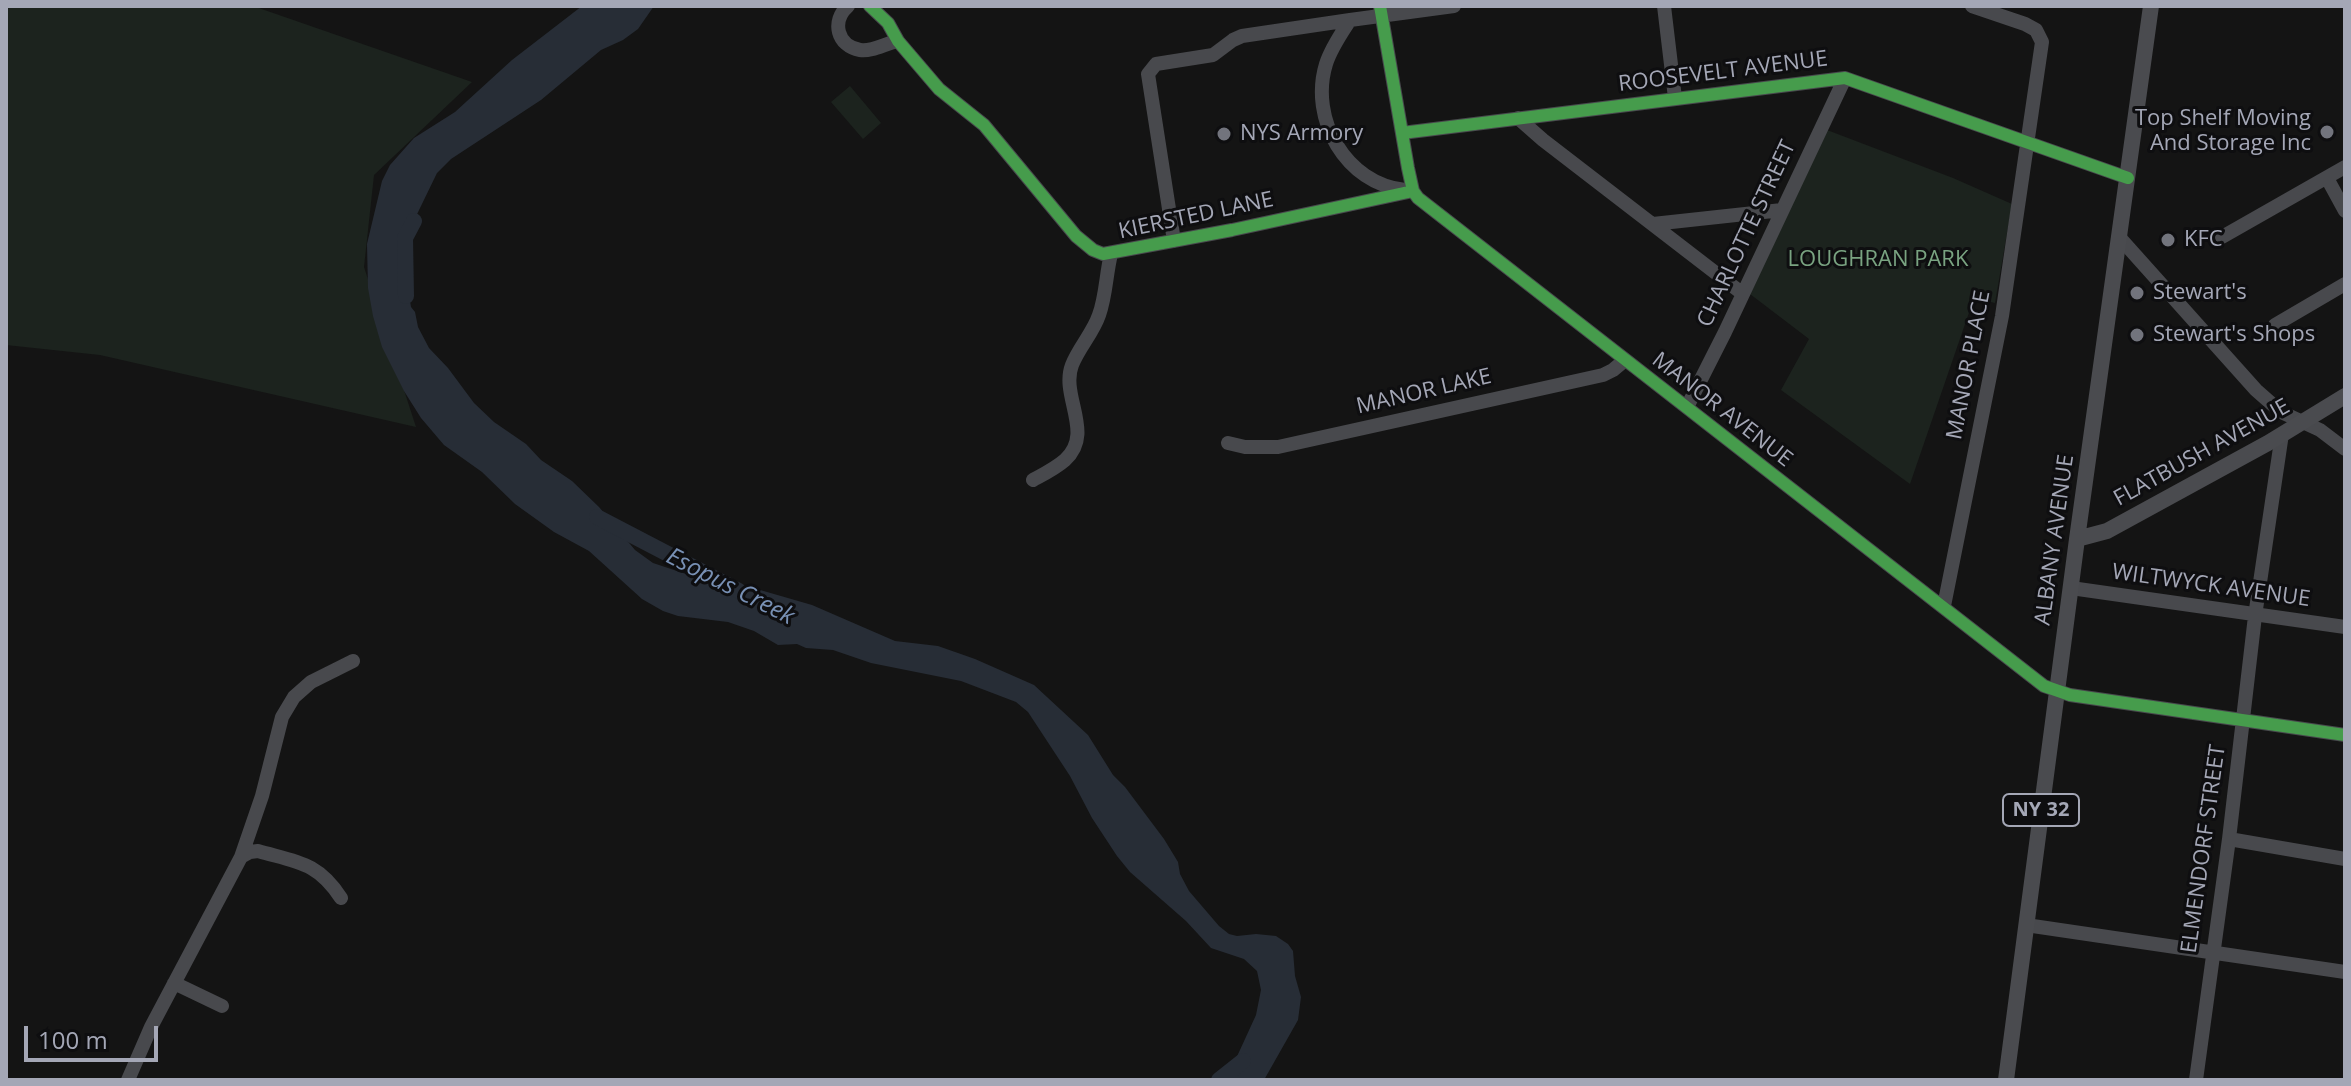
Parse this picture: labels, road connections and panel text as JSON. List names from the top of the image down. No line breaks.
{"streets":{"main road":["FLATBUSH AVENUE","ALBANY AVENUE","NY 32"],"street":["ROOSEVELT AVENUE","KIERSTED LANE","CHARLOTTE STREET","MANOR PLACE","MANOR LAKE","MANOR AVENUE","WILTWYCK AVENUE","ELMENDORF STREET"]},"crossings":[["ROOSEVELT AVENUE","CHARLOTTE STREET"],["ROOSEVELT AVENUE","MANOR PLACE"],["ROOSEVELT AVENUE","ALBANY AVENUE"],["KIERSTED LANE","MANOR AVENUE"],["CHARLOTTE STREET","MANOR AVENUE"],["MANOR PLACE","MANOR AVENUE"],["MANOR LAKE","MANOR AVENUE"],["MANOR AVENUE","ALBANY AVENUE"],["FLATBUSH AVENUE","ALBANY AVENUE"],["FLATBUSH AVENUE","ELMENDORF STREET"],["ALBANY AVENUE","WILTWYCK AVENUE"],["WILTWYCK AVENUE","ELMENDORF STREET"]],"water":["Esopus Creek"],"parks":["LOUGHRAN PARK"],"places":["Top Shelf Moving And Storage Inc","NYS Armory","KFC","Stewart's","Stewart's Shops"],"scale_bar":"100 m"}
